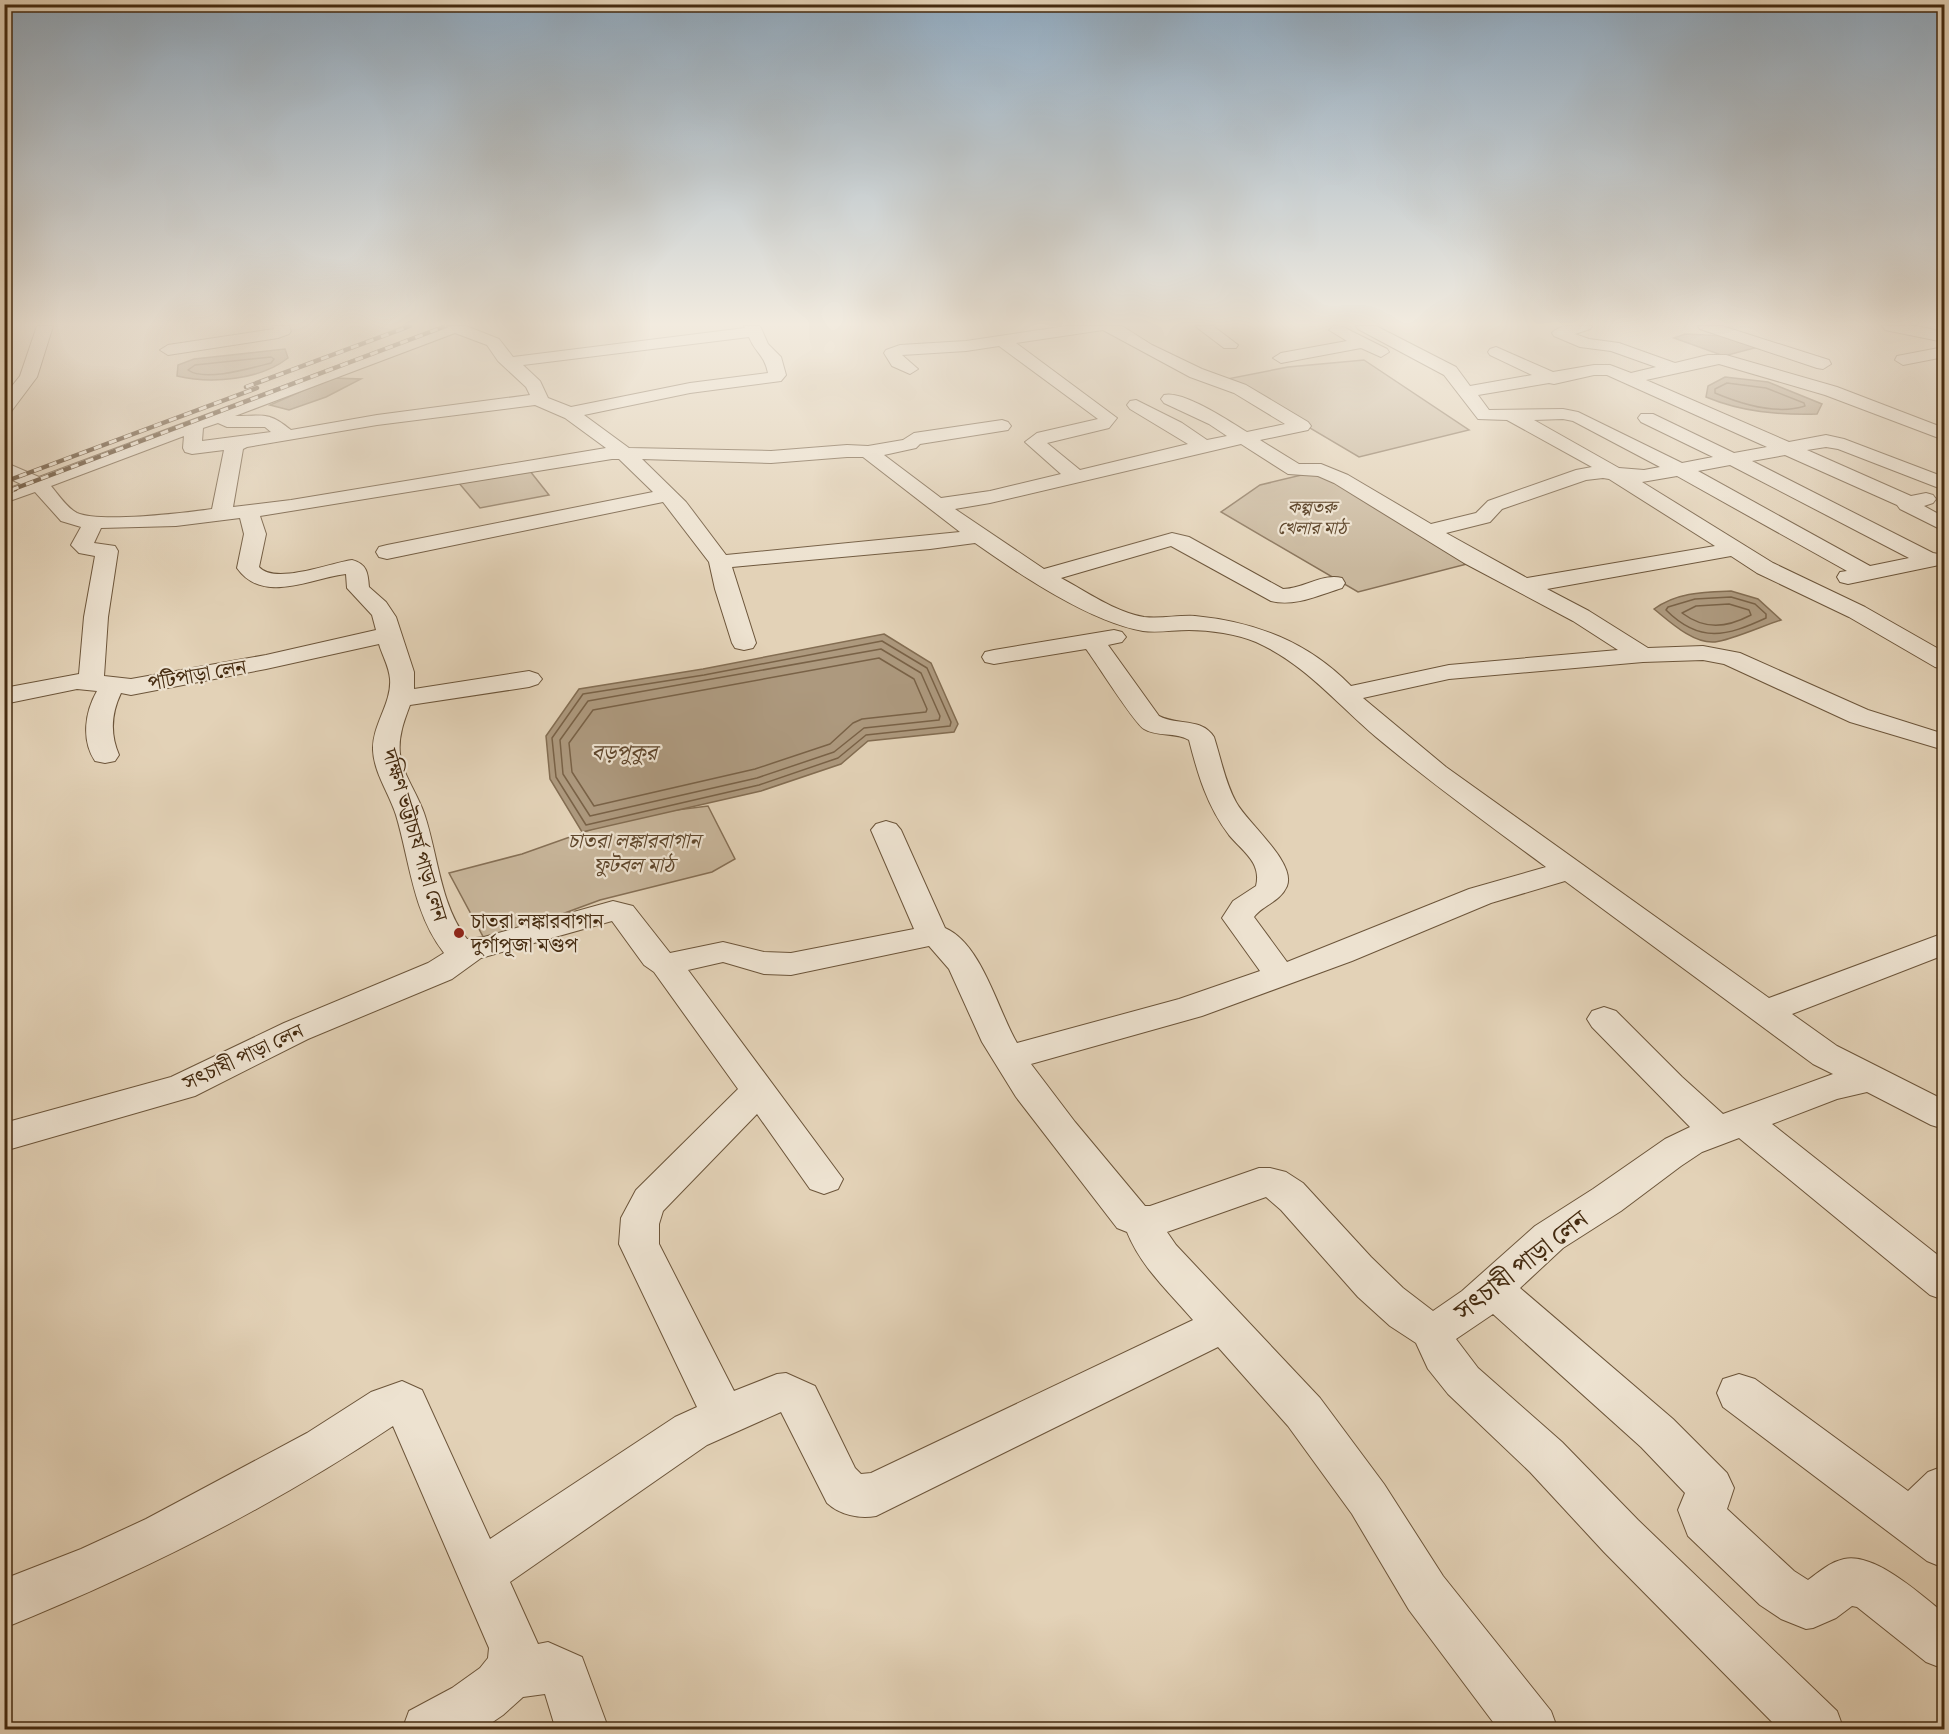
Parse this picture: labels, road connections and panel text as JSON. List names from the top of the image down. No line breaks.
{"streets":{"street":["পটিপাড়া লেন","দক্ষিণ ভট্টাচার্য পাড়া লেন","সৎচাষী পাড়া লেন"]},"crossings":[["পটিপাড়া লেন","দক্ষিণ ভট্টাচার্য পাড়া লেন"],["দক্ষিণ ভট্টাচার্য পাড়া লেন","সৎচাষী পাড়া লেন"]],"water":["বড়পুকুর"],"parks":["কল্পতরু খেলার মাঠ","চাতরা লঙ্কারবাগান ফুটবল মাঠ"],"places":["চাতরা লঙ্কারবাগান দুর্গাপূজা মণ্ডপ"]}
